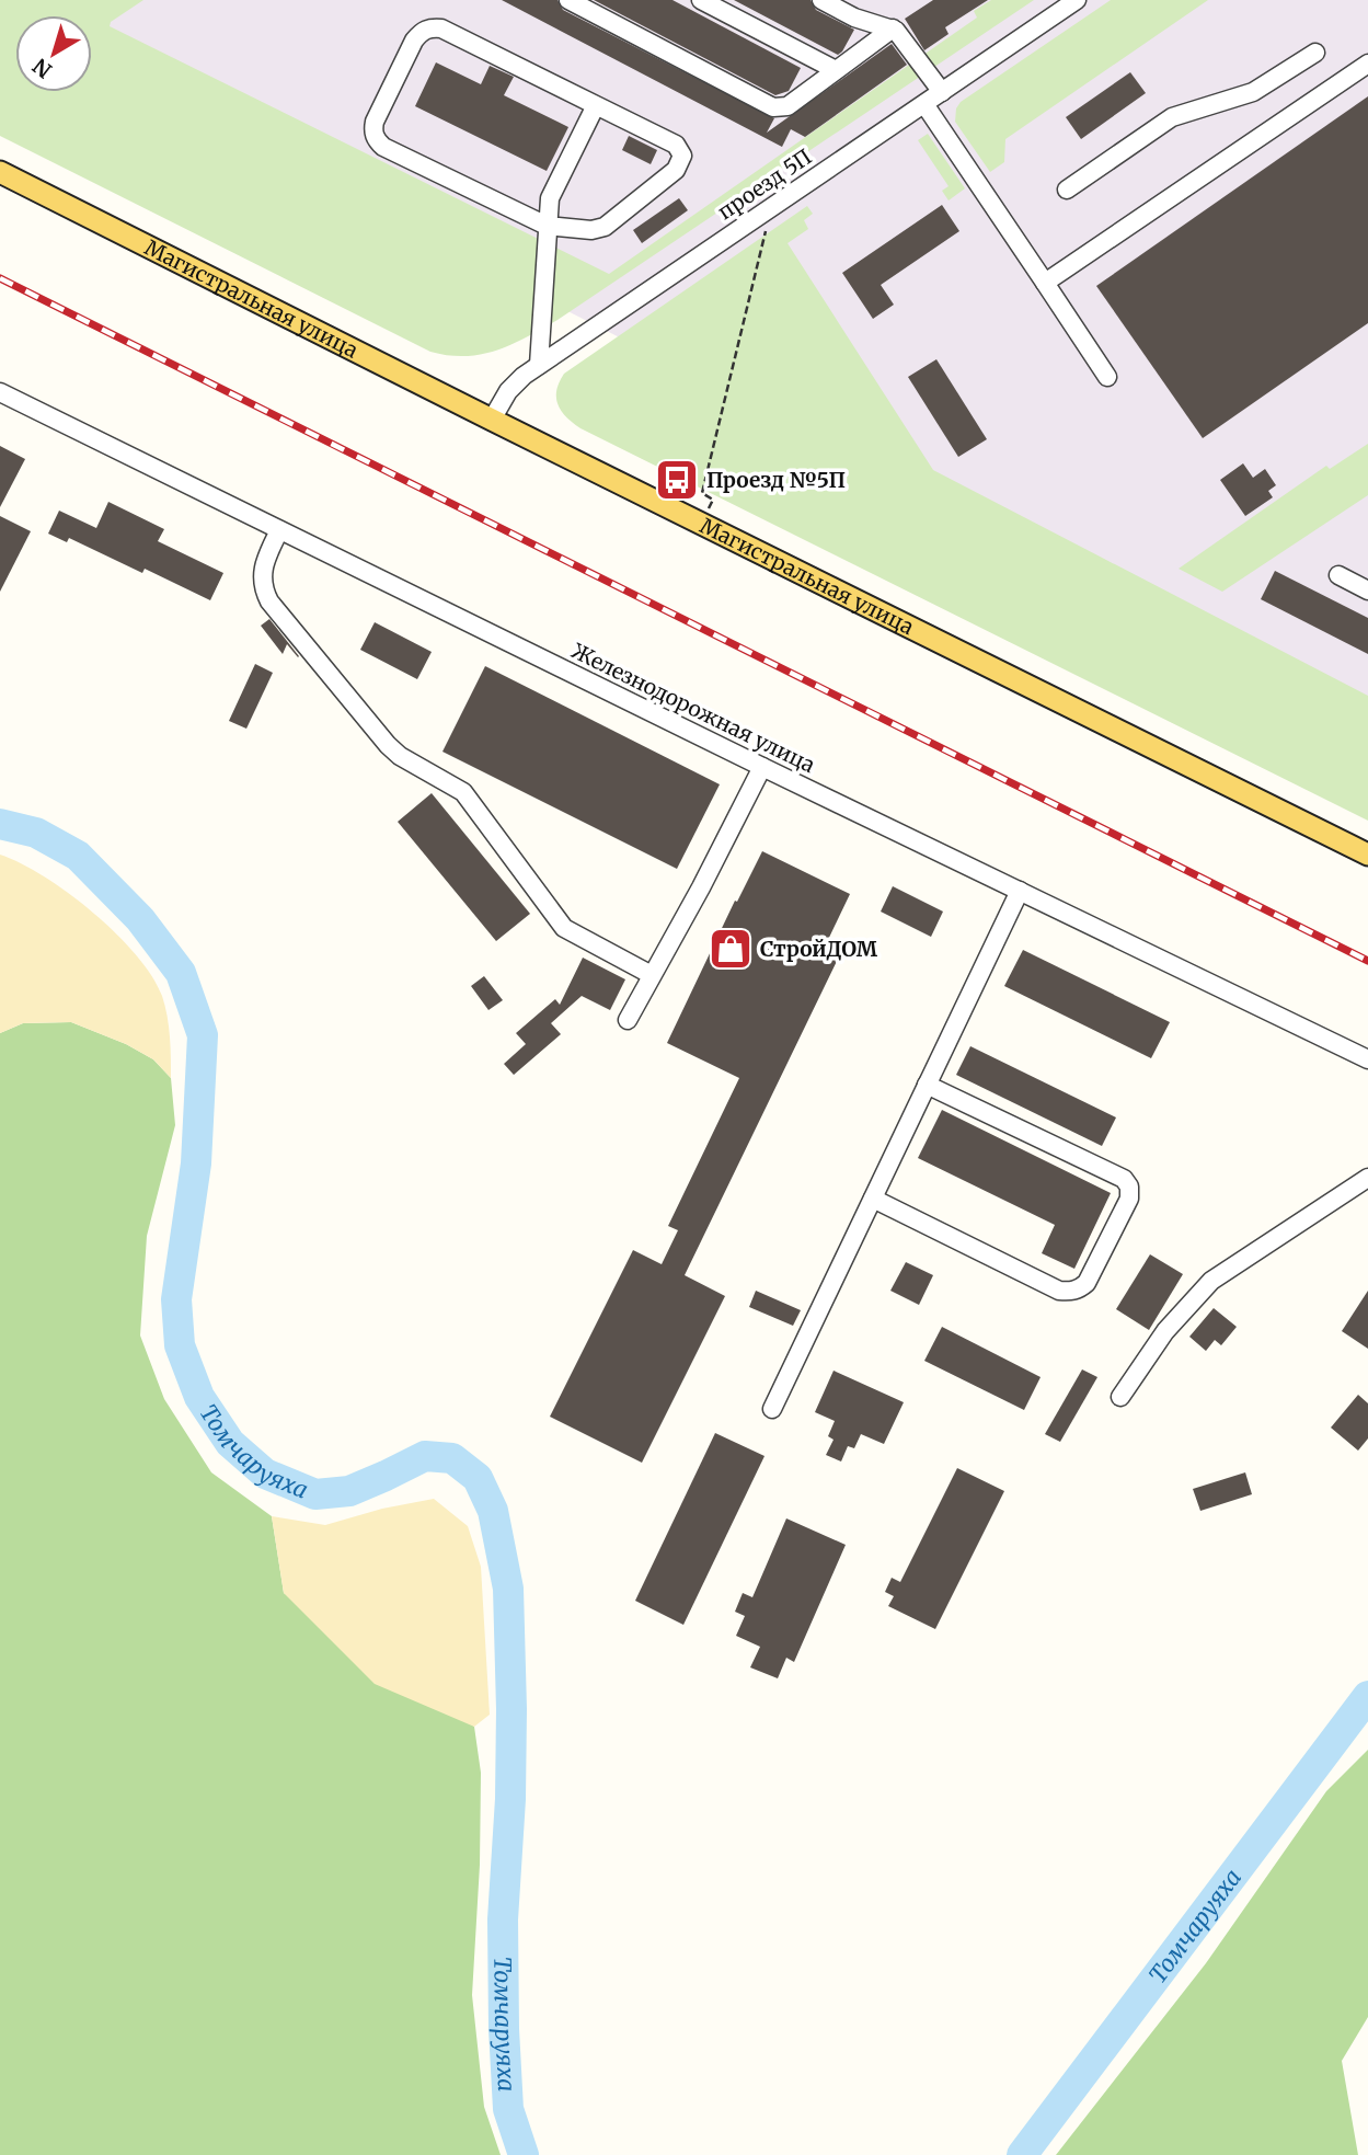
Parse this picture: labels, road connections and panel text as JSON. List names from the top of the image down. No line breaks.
{"streets":{"main road":["Магистральная улица"],"street":["проезд 5П","Железнодорожная улица"]},"crossings":[["проезд 5П","Магистральная улица"]],"water":["Томчаруяха"],"places":{"bus stop":["Проезд №5П"],"shop":["СтройДОМ"]},"north":"bottom left"}
